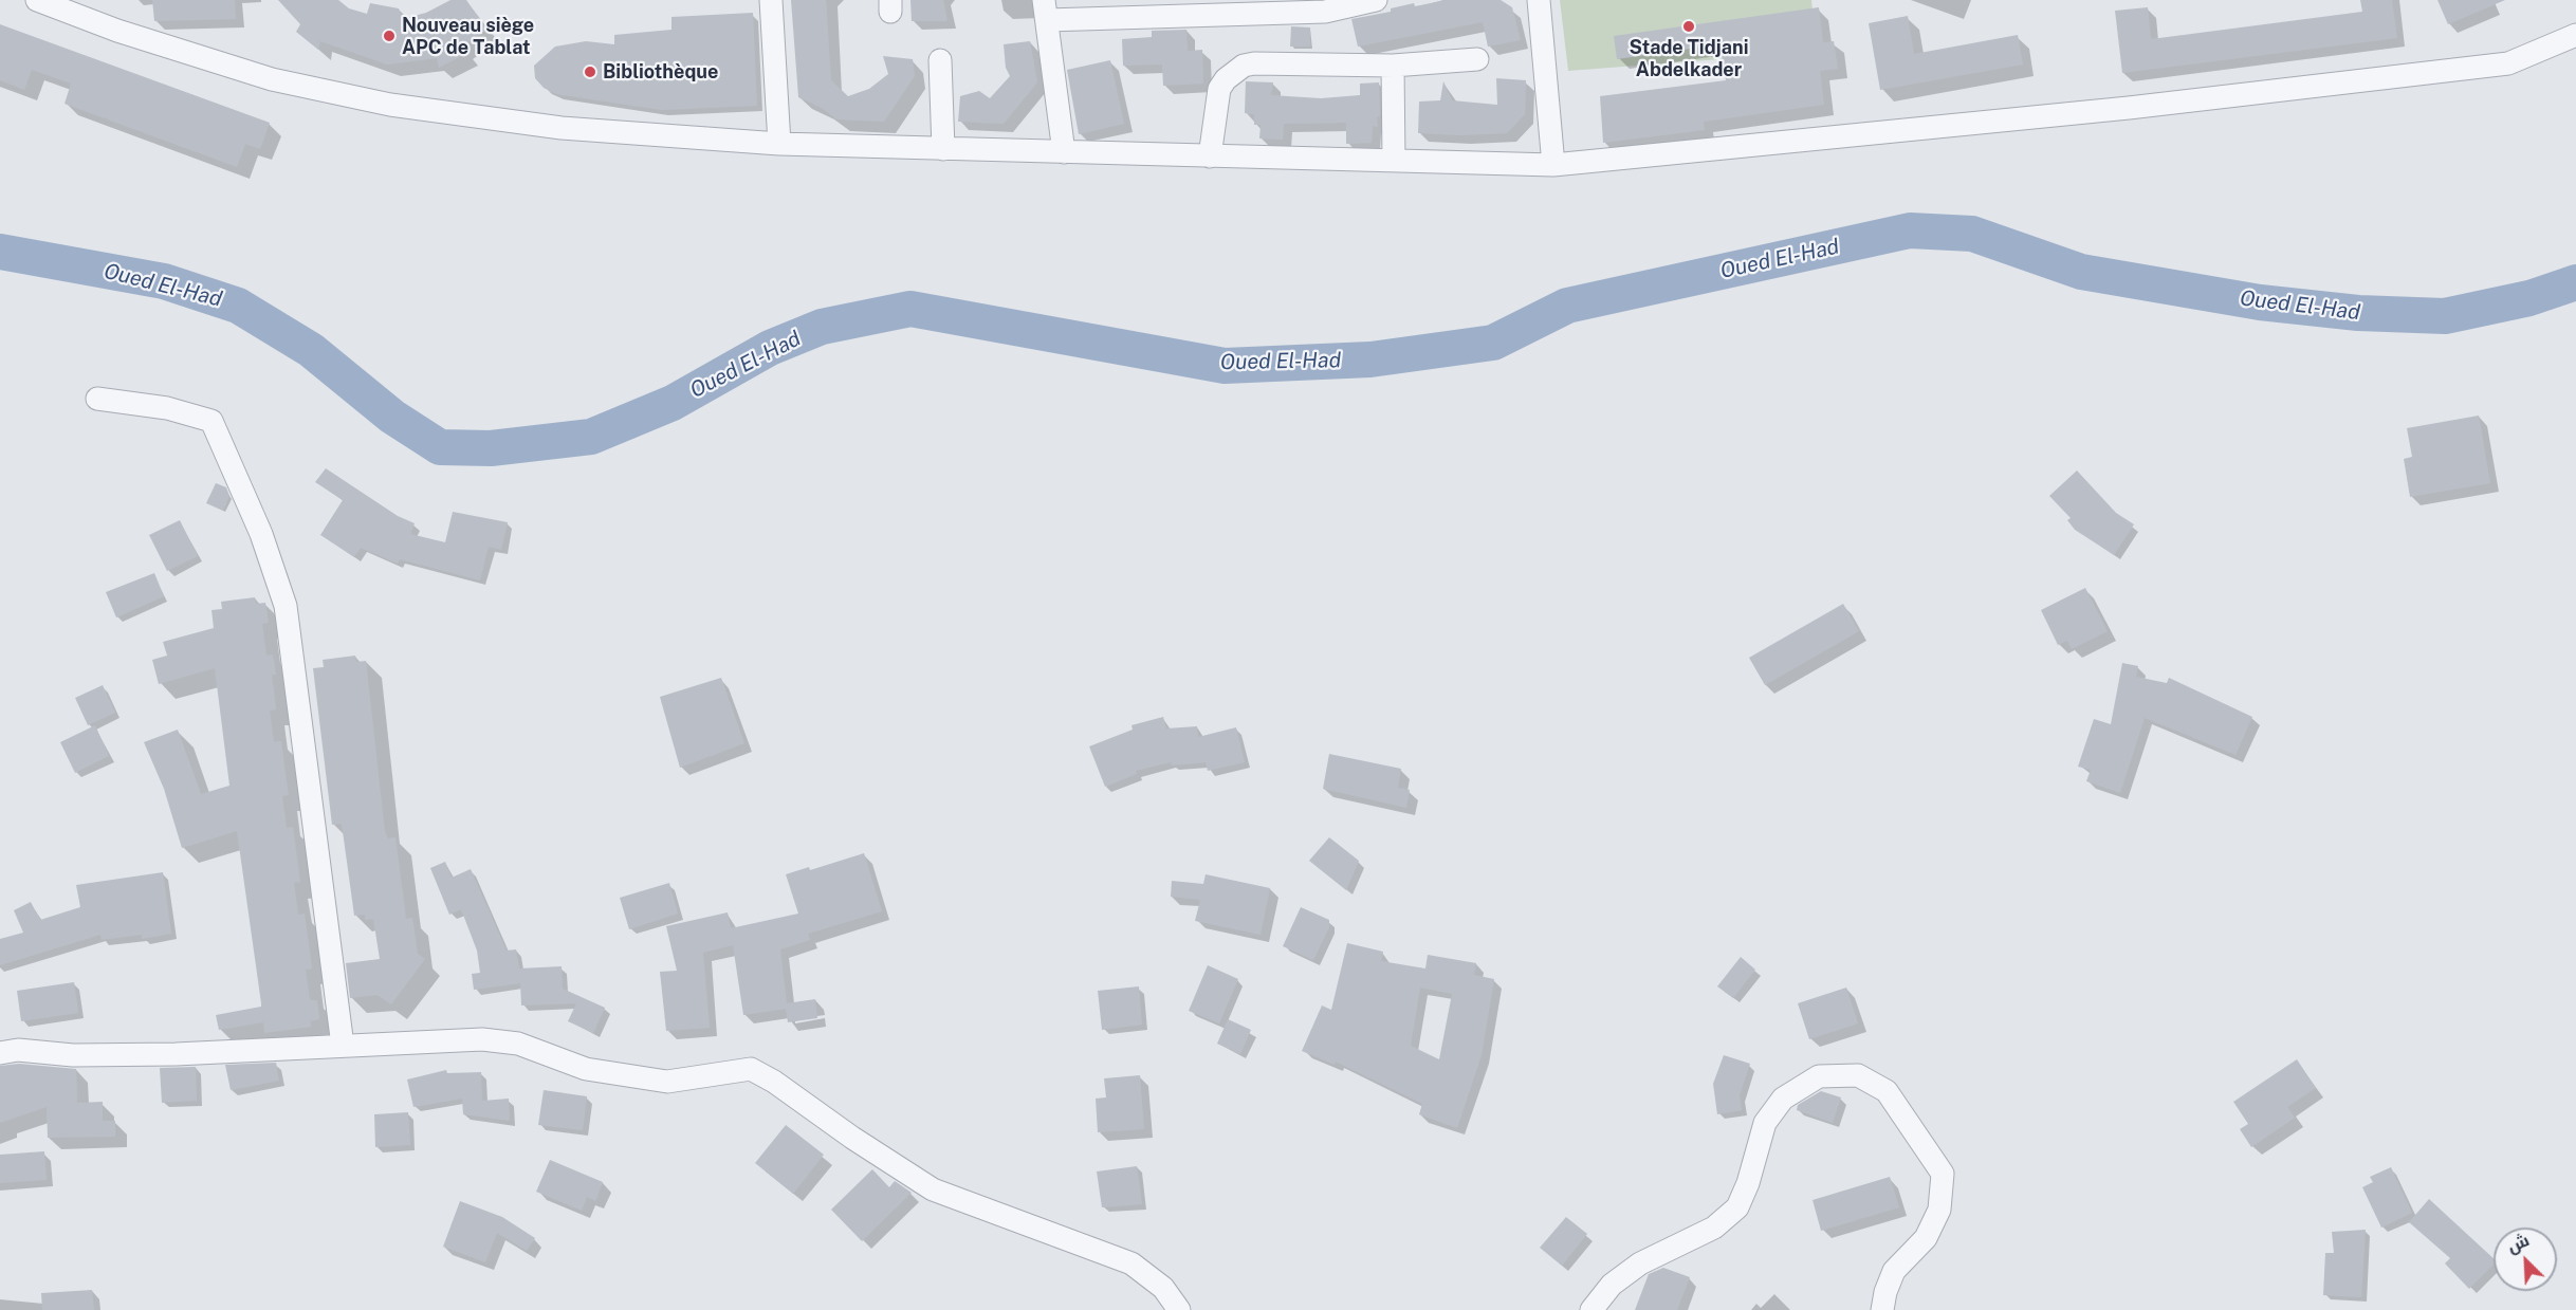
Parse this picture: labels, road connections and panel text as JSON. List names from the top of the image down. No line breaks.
{"water":["Oued El-Had"],"places":["Stade Tidjani Abdelkader","Nouveau siège APC de Tablat","Bibliothèque"],"north":"top left"}
